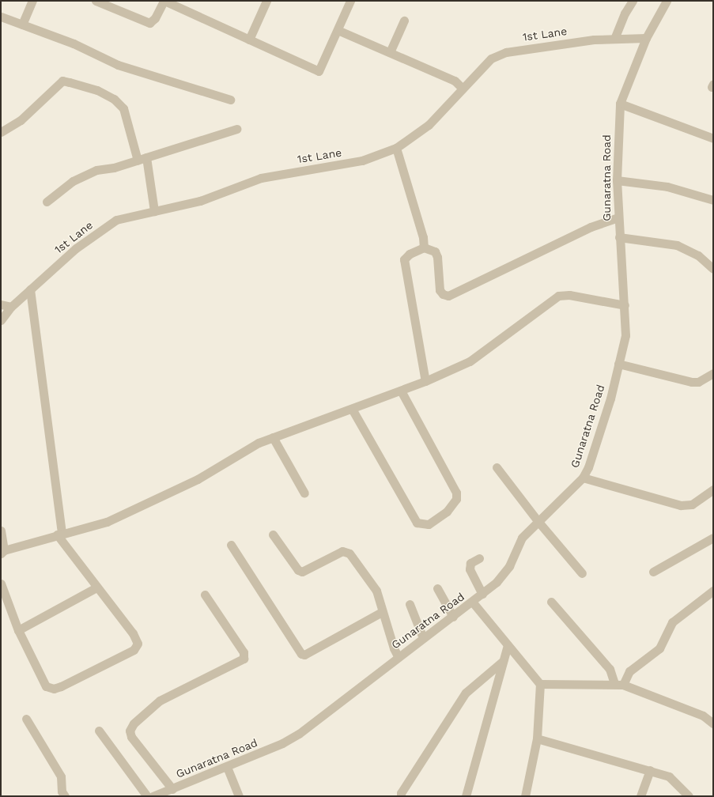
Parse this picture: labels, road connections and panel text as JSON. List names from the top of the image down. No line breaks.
{"streets":{"street":["1st Lane","Gunaratna Road"]},"crossings":[["1st Lane","Gunaratna Road"]]}
